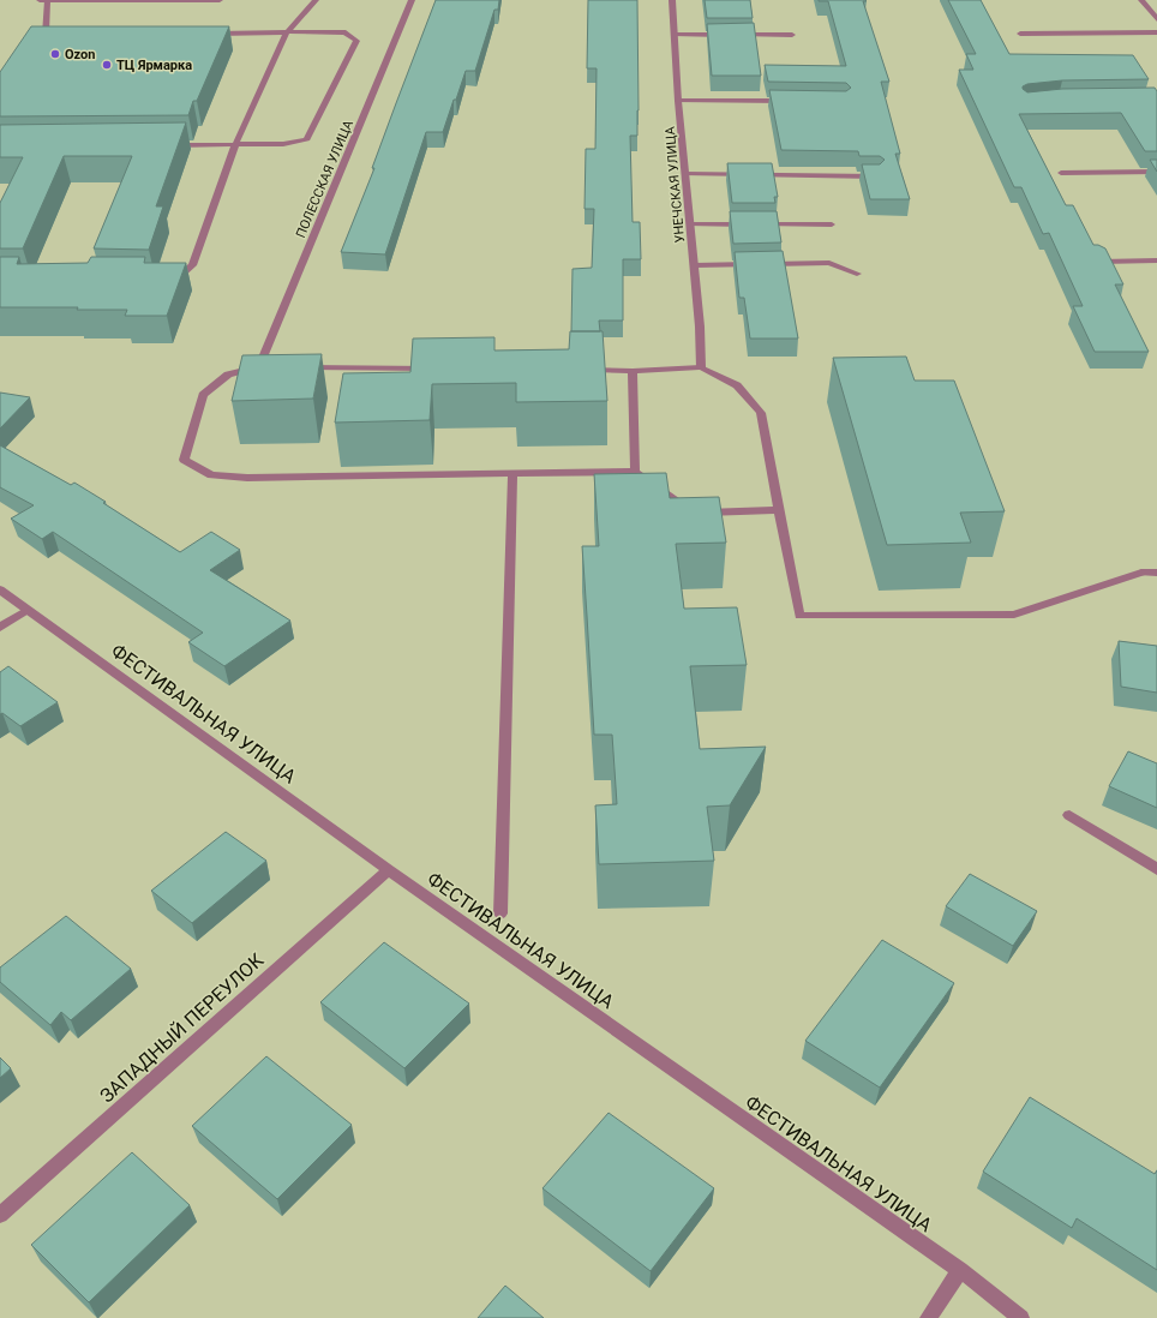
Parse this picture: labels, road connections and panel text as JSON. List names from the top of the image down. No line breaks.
{"streets":{"street":["ПОЛЕССКАЯ УЛИЦА","УНЕЧСКАЯ УЛИЦА","ФЕСТИВАЛЬНАЯ УЛИЦА","ЗАПАДНЫЙ ПЕРЕУЛОК"]},"crossings":[["ФЕСТИВАЛЬНАЯ УЛИЦА","ЗАПАДНЫЙ ПЕРЕУЛОК"]],"places":["Ozon","ТЦ Ярмарка"]}
